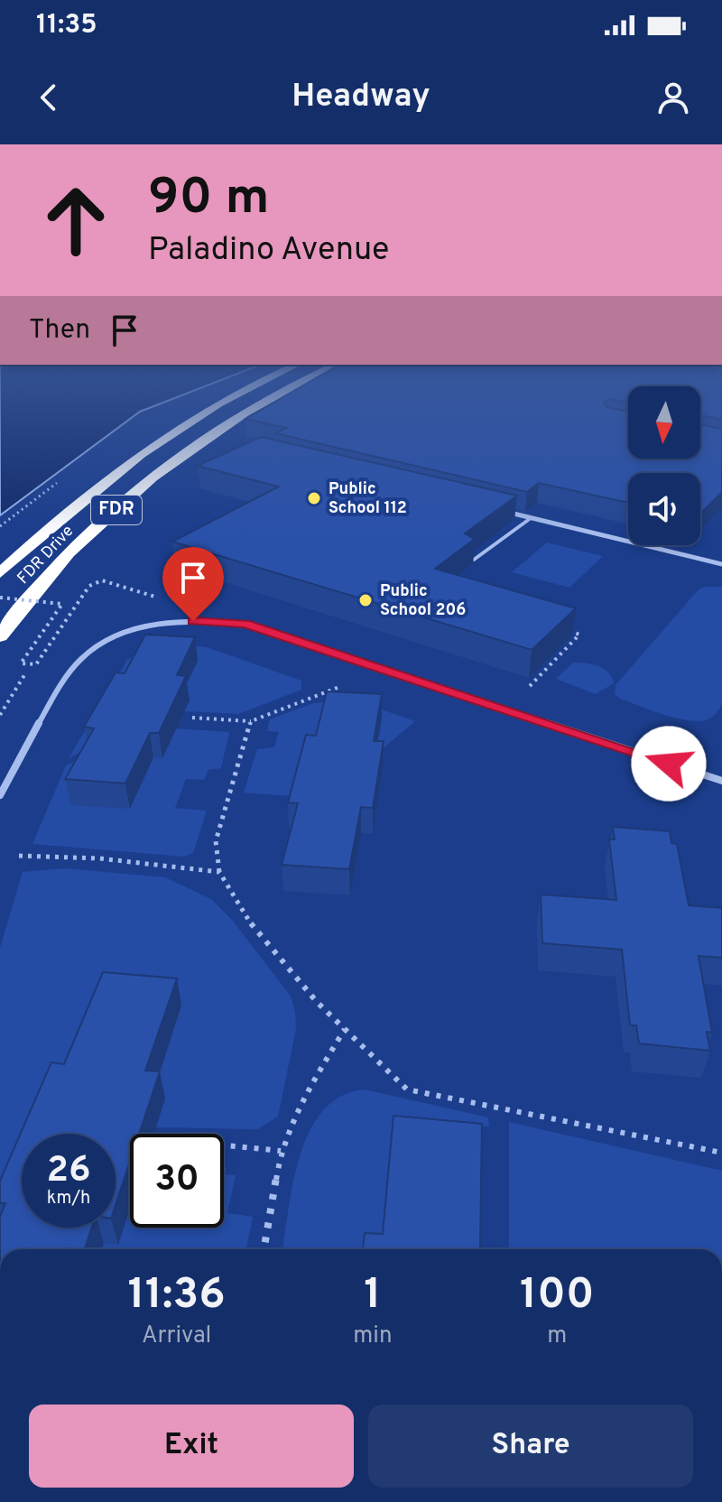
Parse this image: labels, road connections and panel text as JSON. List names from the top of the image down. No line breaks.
{"streets":{"highway":["FDR","FDR Drive"]},"places":["Public School 112","Public School 206"],"north":"bottom","page":{"status":"11:35","header":"Headway","turn":["90 m","Paladino Avenue"],"then":"Then","speed":"26 km/h","limit":"30","eta":["11:36","Arrival","1","min","100","m"],"buttons":["Exit","Share"]}}
